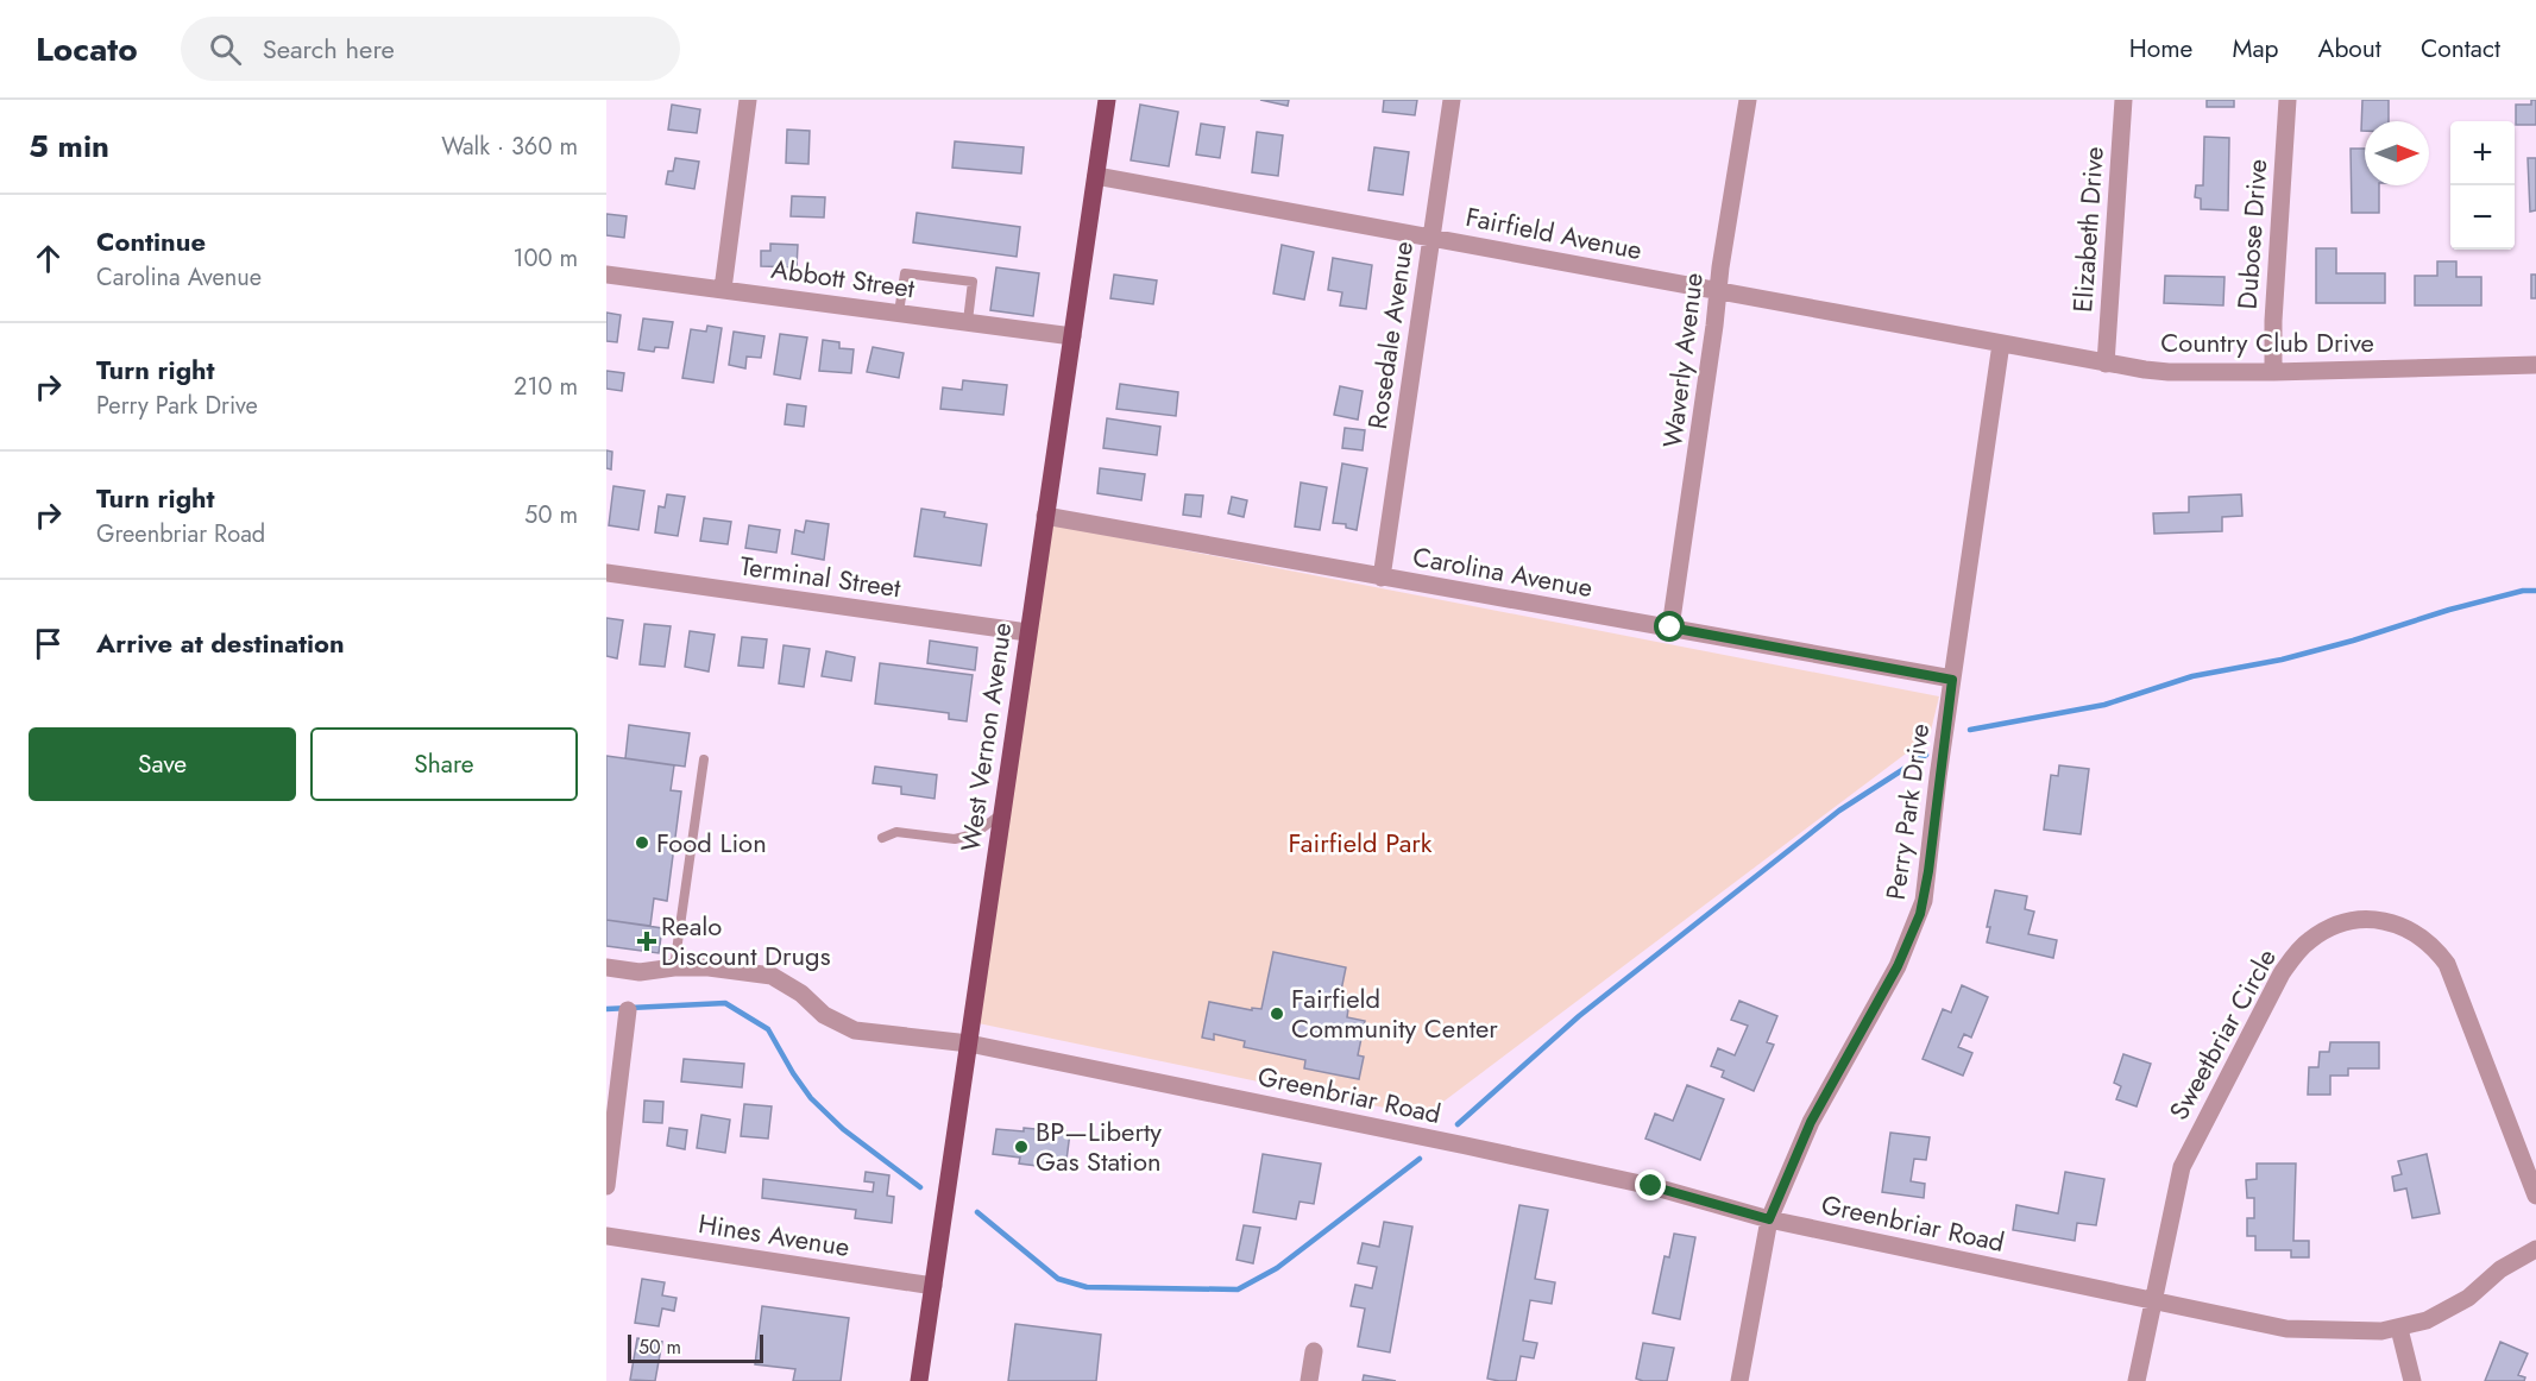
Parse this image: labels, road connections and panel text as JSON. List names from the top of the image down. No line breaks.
{"streets":{"main road":["West Vernon Avenue"],"street":["Elizabeth Drive","Fairfield Avenue","Dubose Drive","Abbott Street","Rosedale Avenue","Country Club Drive","Waverly Avenue","Carolina Avenue","Terminal Street","Perry Park Drive","Sweetbriar Circle","Greenbriar Road","Hines Avenue"]},"crossings":[["Elizabeth Drive","Country Club Drive"],["Fairfield Avenue","Rosedale Avenue"],["Fairfield Avenue","Country Club Drive"],["Fairfield Avenue","Waverly Avenue"],["Fairfield Avenue","West Vernon Avenue"],["Fairfield Avenue","Perry Park Drive"],["Dubose Drive","Country Club Drive"],["Abbott Street","West Vernon Avenue"],["Rosedale Avenue","Carolina Avenue"],["Country Club Drive","Perry Park Drive"],["Waverly Avenue","Carolina Avenue"],["Carolina Avenue","West Vernon Avenue"],["Carolina Avenue","Perry Park Drive"],["Terminal Street","West Vernon Avenue"],["West Vernon Avenue","Greenbriar Road"],["West Vernon Avenue","Hines Avenue"],["Perry Park Drive","Greenbriar Road"],["Sweetbriar Circle","Greenbriar Road"]],"parks":["Fairfield Park"],"places":{"other":["Food Lion","Fairfield Community Center","BP—Liberty Gas Station"],"health":["Realo Discount Drugs"]},"scale_bar":"50 m","north":"right","page":{"header":"Locato","search":"Search here","nav":["Home","Map","About","Contact"],"heading":["5 min","Walk · 360 m"],"map_buttons":["+","−"],"list":[["Continue","Carolina Avenue","100 m"],["Turn right","Perry Park Drive","210 m"],["Turn right","Greenbriar Road","50 m"],"Arrive at destination"],"buttons":["Save","Share"],"scale":"50 m"}}
